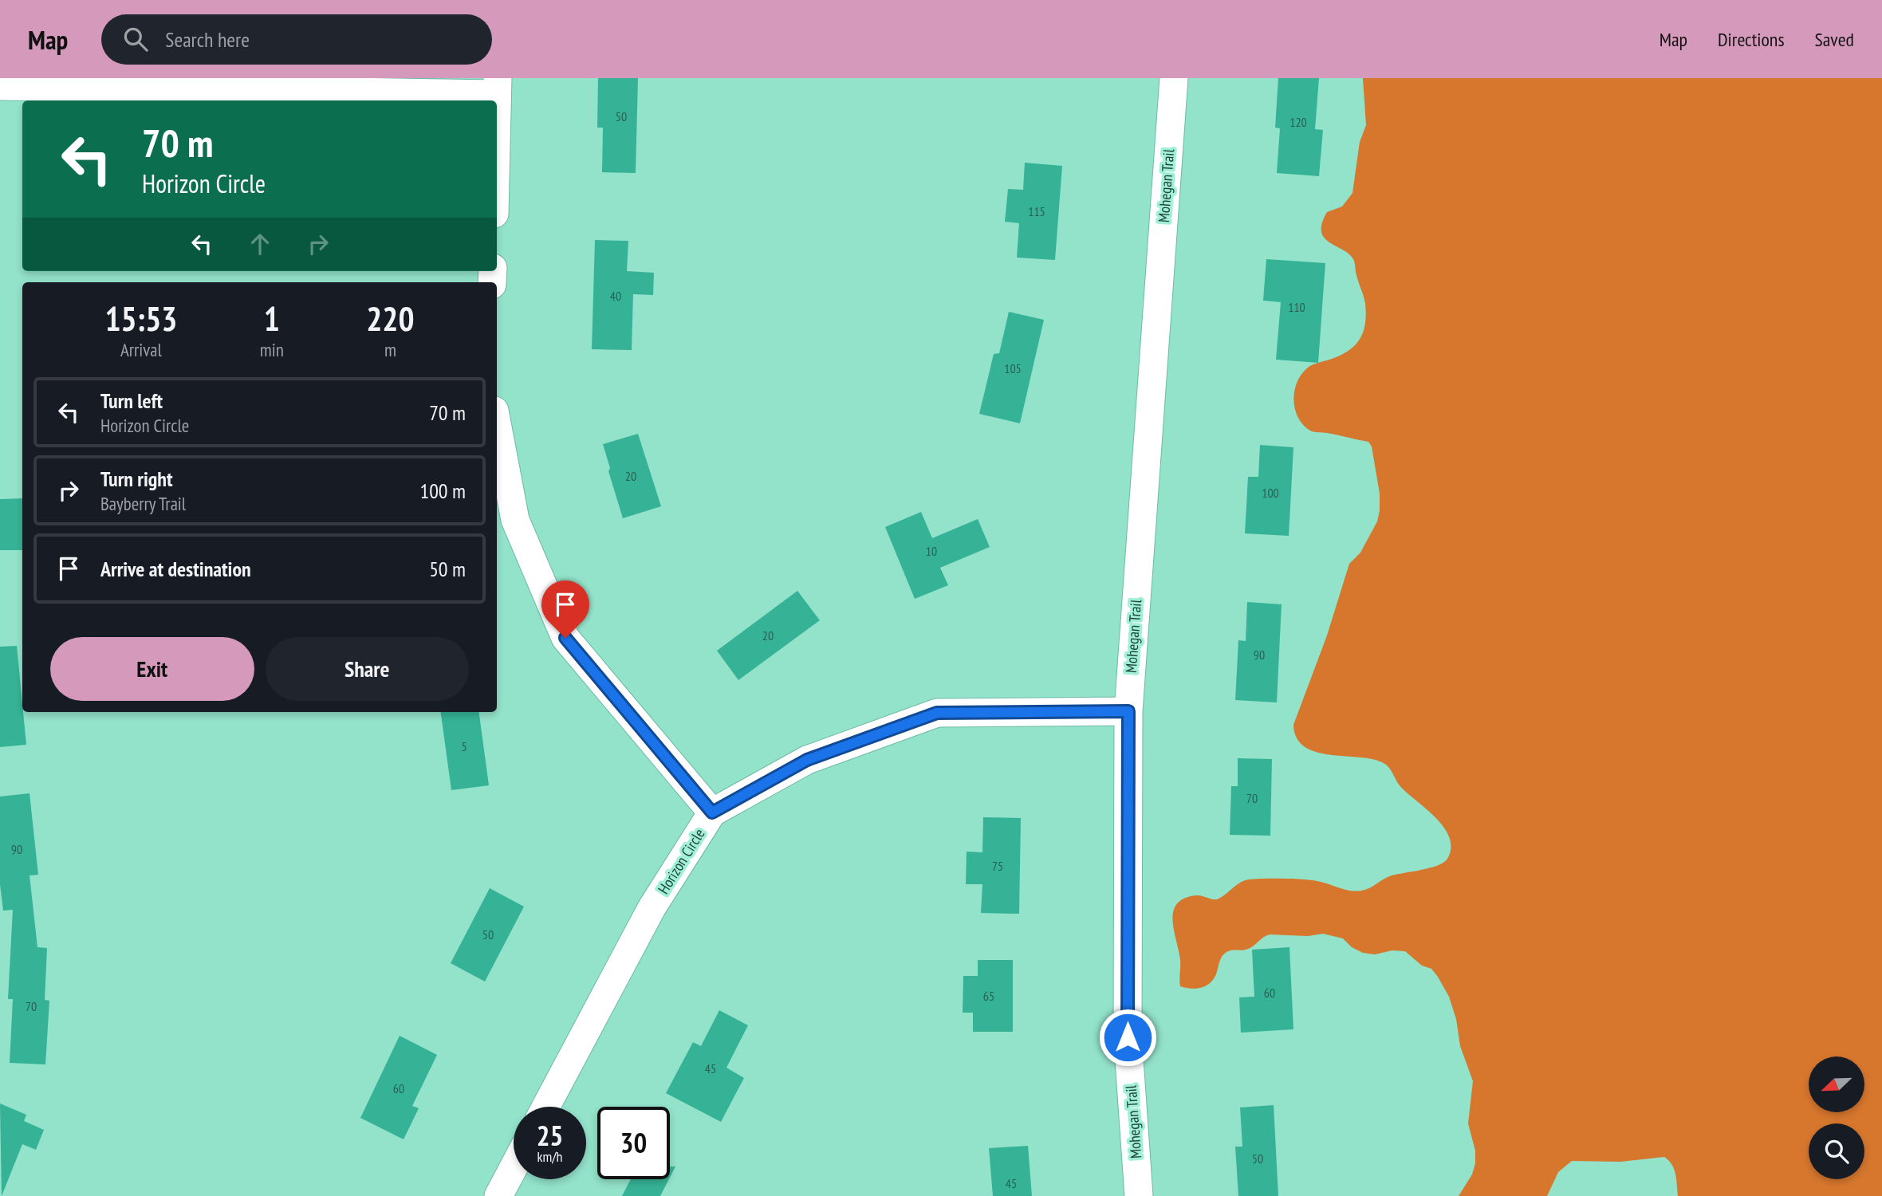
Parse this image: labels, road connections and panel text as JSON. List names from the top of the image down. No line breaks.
{"streets":{"street":["Mohegan Trail","Horizon Circle"]},"crossings":[["Mohegan Trail","Horizon Circle"]],"house_numbers":["50","120","115","40","110","105","20","100","10","20","90","5","70","90","75","50","60","65","70","45","60","50","45"],"north":"bottom left","page":{"header":"Map","search":"Search here","nav":["Map","Directions","Saved"],"turn":["70 m","Horizon Circle"],"eta":["15:53","Arrival","1","min","220","m"],"list":[{"name":"Turn left","note":"Horizon Circle","value":"70 m"},{"name":"Turn right","note":"Bayberry Trail","value":"100 m"},{"name":"Arrive at destination","value":"50 m"}],"buttons":["Exit","Share"],"speed":"25 km/h","limit":"30"}}
